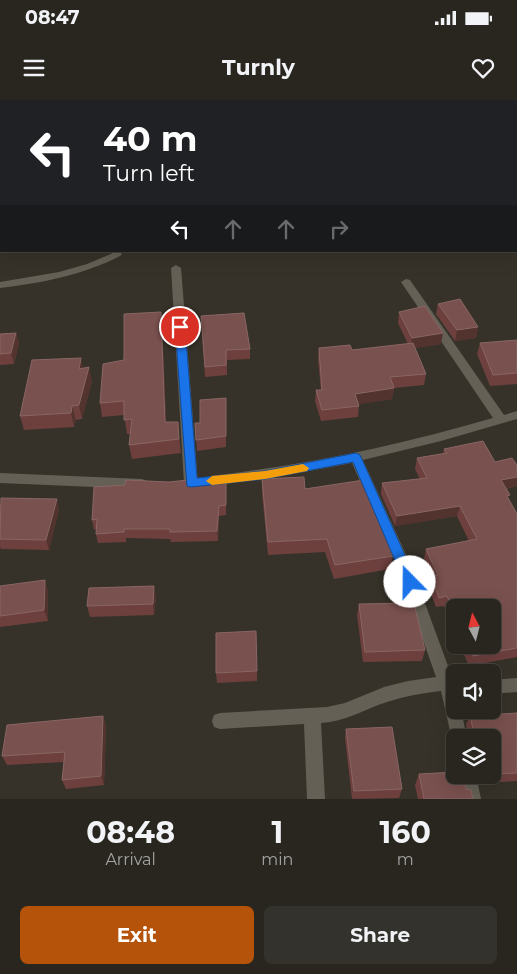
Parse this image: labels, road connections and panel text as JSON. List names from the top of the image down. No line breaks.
{"north":"top","page":{"status":"08:47","header":"Turnly","turn":["40 m","Turn left"],"eta":["08:48","Arrival","1","min","160","m"],"buttons":["Exit","Share"]}}
